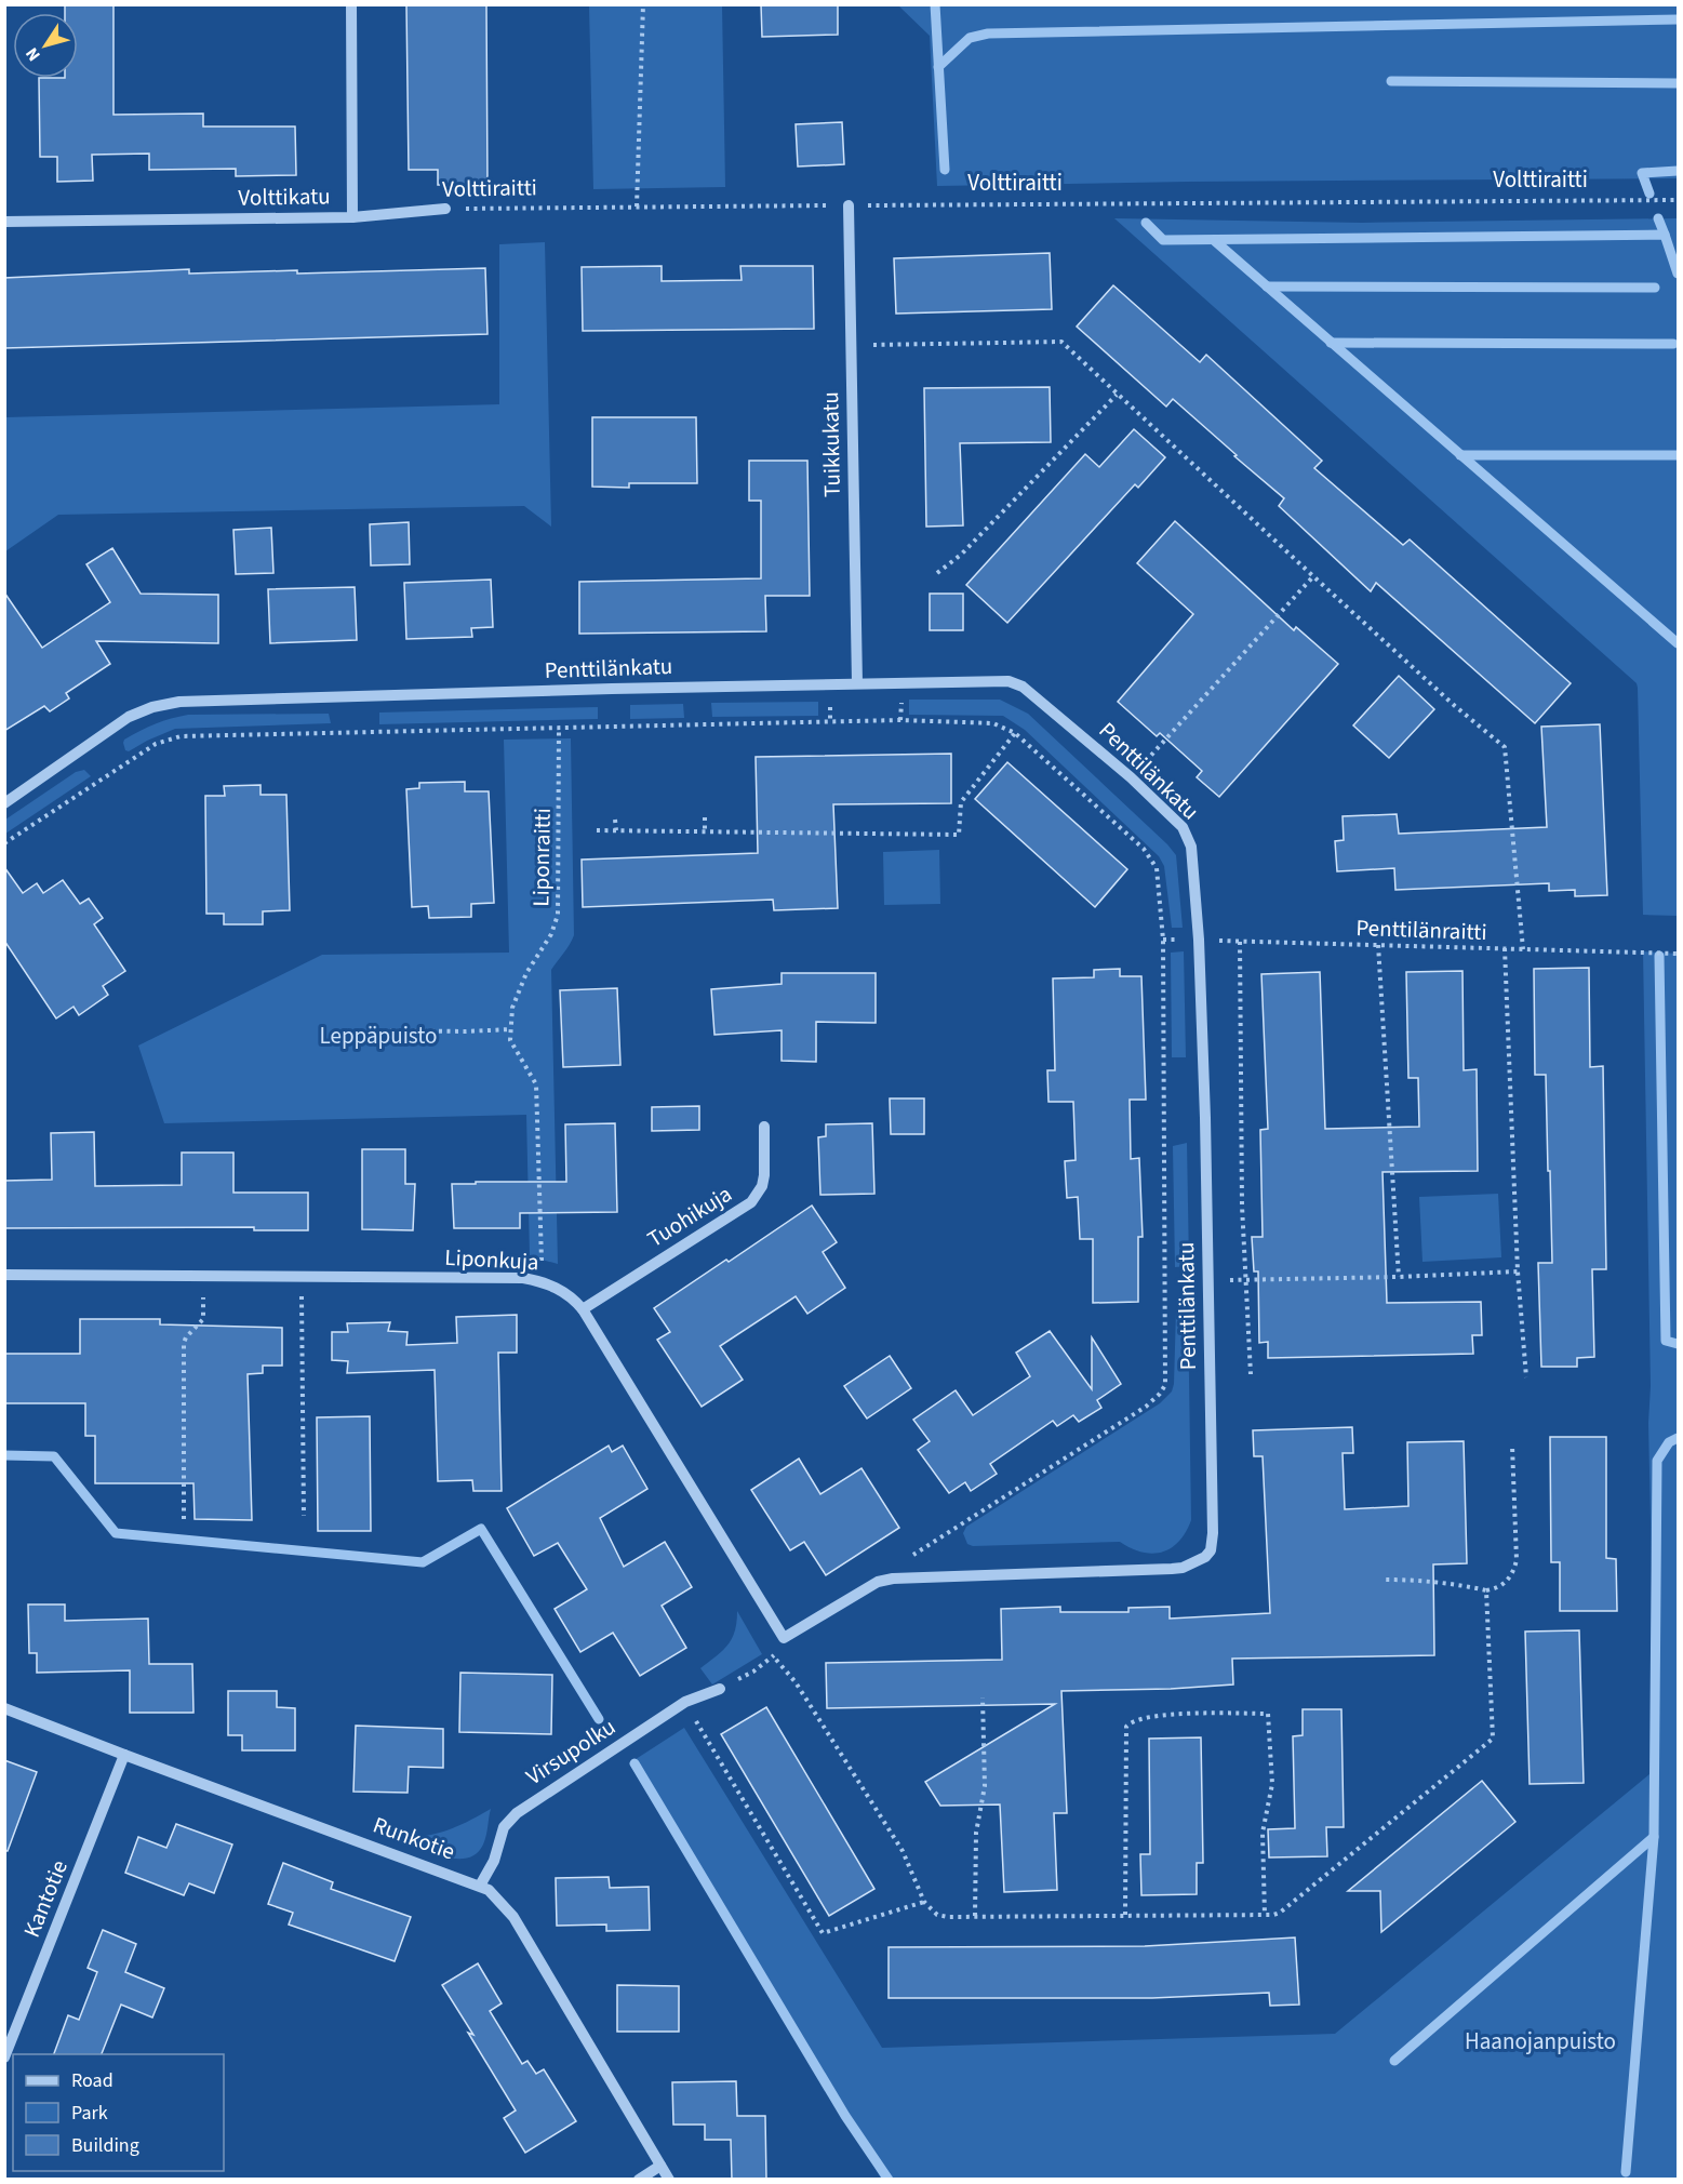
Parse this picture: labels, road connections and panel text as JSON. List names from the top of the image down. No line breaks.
{"streets":{"street":["Volttiraitti","Volttikatu","Tuikkukatu","Penttilänkatu","Tuohikuja","Liponkuja","Virsupolku","Runkotie","Kantotie"],"path":["Liponraitti","Penttilänraitti"]},"crossings":[["Volttiraitti","Volttikatu"],["Volttiraitti","Tuikkukatu"],["Tuikkukatu","Penttilänkatu"],["Penttilänkatu","Penttilänraitti"],["Penttilänkatu","Liponkuja"],["Liponraitti","Liponkuja"],["Tuohikuja","Liponkuja"],["Virsupolku","Runkotie"],["Runkotie","Kantotie"]],"parks":["Leppäpuisto","Haanojanpuisto"],"legend":["Road","Park","Building"],"north":"bottom left"}
